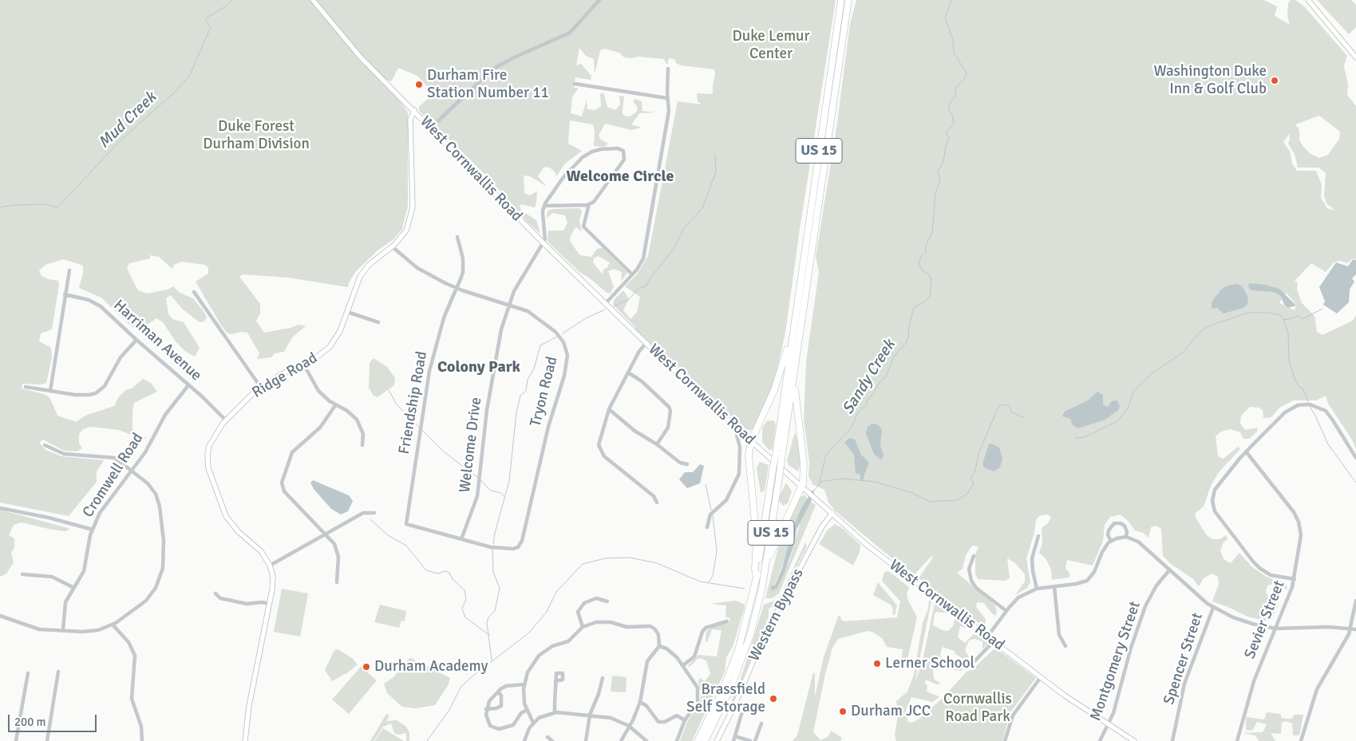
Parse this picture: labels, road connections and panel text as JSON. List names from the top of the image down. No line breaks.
{"streets":{"highway":["US 15"],"street":["West Cornwallis Road","Harriman Avenue","Ridge Road","Tryon Road","Friendship Road","Welcome Drive","Cromwell Road","Western Bypass","Sevier Street","Spencer Street","Montgomery Street"]},"crossings":[["West Cornwallis Road","Ridge Road"],["West Cornwallis Road","Welcome Drive"],["West Cornwallis Road","Western Bypass"],["West Cornwallis Road","Montgomery Street"],["Harriman Avenue","Ridge Road"],["Harriman Avenue","Cromwell Road"],["Ridge Road","Tryon Road"],["Tryon Road","Friendship Road"],["Tryon Road","Welcome Drive"],["Friendship Road","Welcome Drive"]],"districts":["Welcome Circle","Colony Park"],"water":["Mud Creek","Sandy Creek"],"parks":["Duke Lemur Center","Duke Forest Durham Division","Cornwallis Road Park"],"places":["Washington Duke Inn & Golf Club","Durham Fire Station Number 11","Lerner School","Durham Academy","Brassfield Self Storage","Durham JCC"],"scale_bar":"200 m"}
